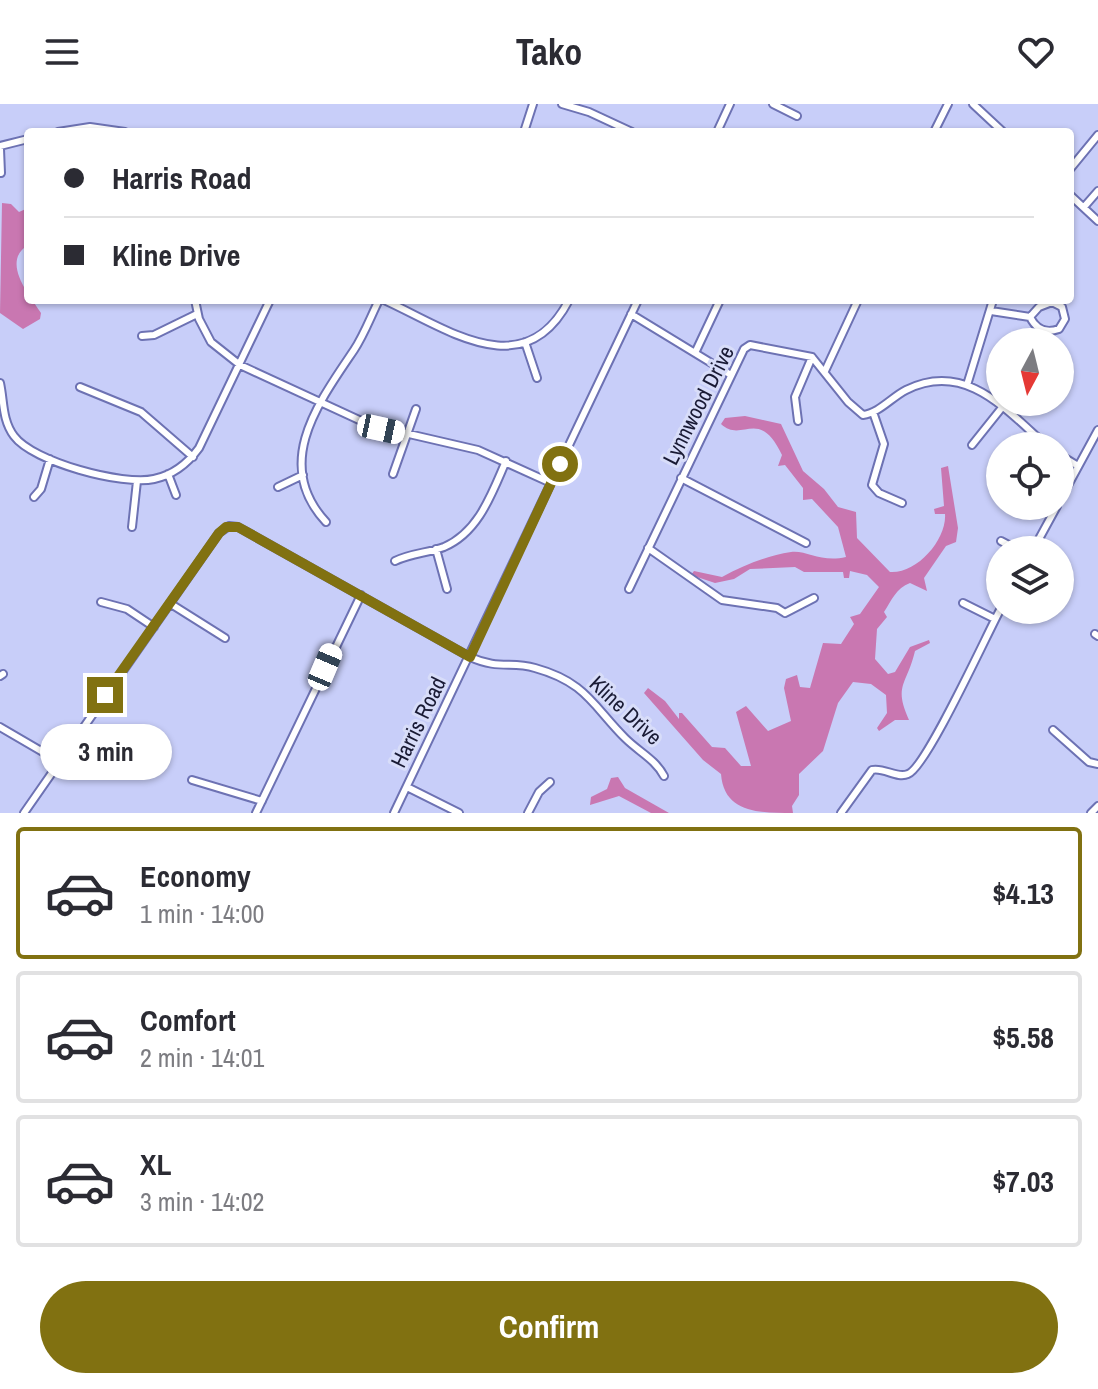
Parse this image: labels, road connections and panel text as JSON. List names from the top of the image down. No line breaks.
{"streets":{"street":["Lynnwood Drive","Kline Drive","Harris Road"]},"crossings":[["Kline Drive","Harris Road"]],"north":"bottom","page":{"header":"Tako","banner":["Harris Road","Kline Drive"],"bubble":"3 min","list":[{"name":"Economy","note":"1 min · 14:00","value":"$4.13"},{"name":"Comfort","note":"2 min · 14:01","value":"$5.58"},{"name":"XL","note":"3 min · 14:02","value":"$7.03"}],"buttons":"Confirm"}}
